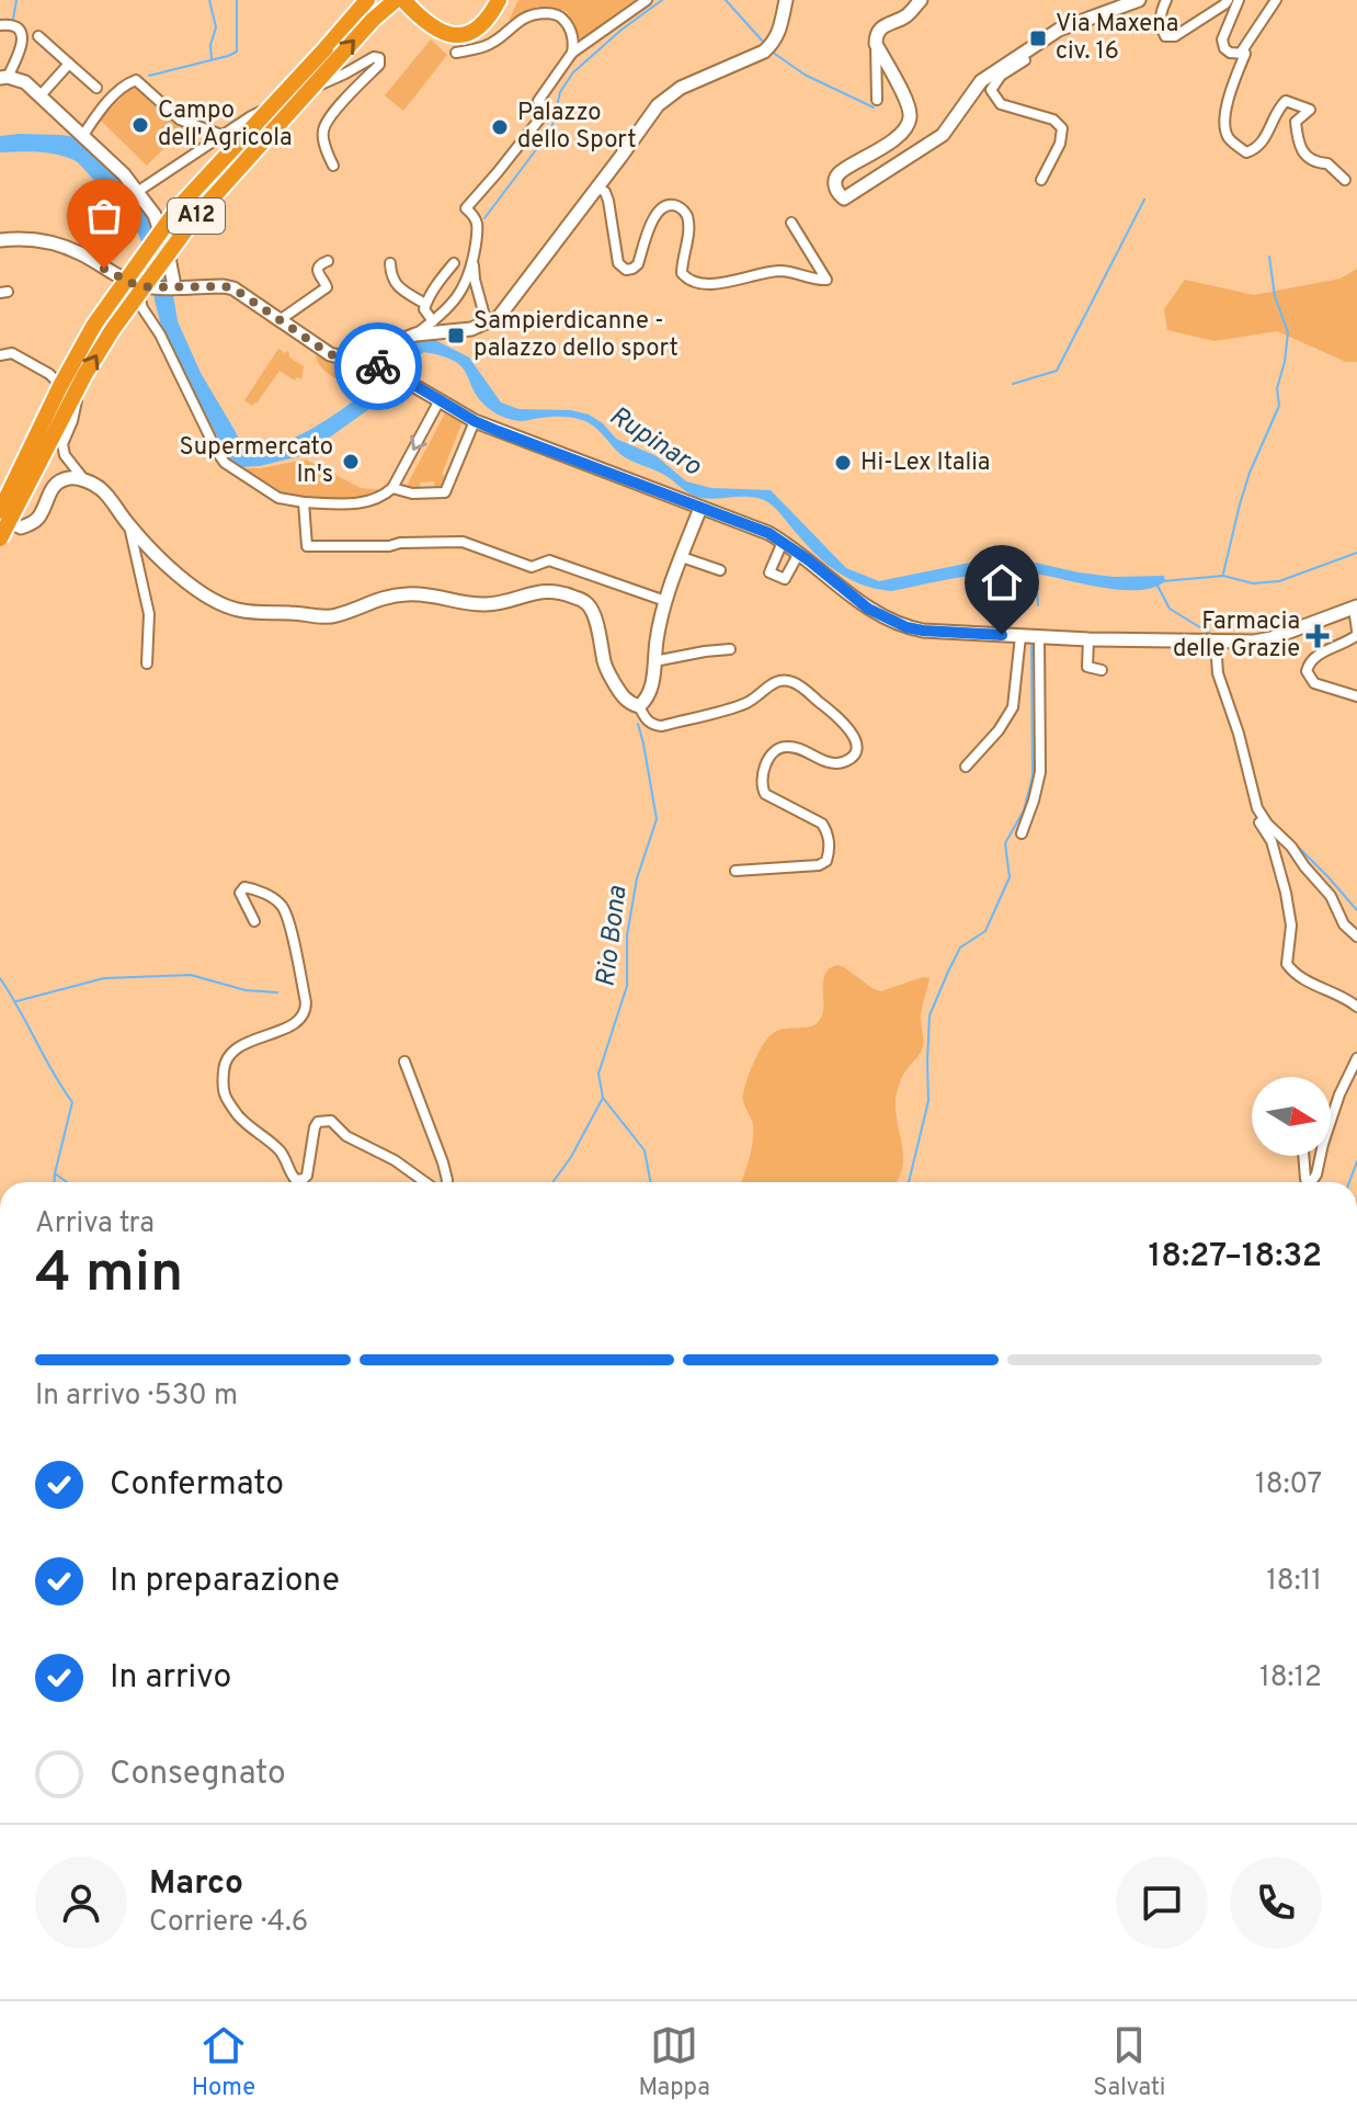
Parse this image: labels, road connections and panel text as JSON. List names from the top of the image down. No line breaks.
{"streets":{"highway":["A12"]},"water":["Rupinaro","Rio Bona"],"places":{"transit":["Via Maxena civ. 16","Sampierdicanne - palazzo dello sport"],"other":["Campo dell'Agricola","Palazzo dello Sport","Supermercato In's","Hi-Lex Italia"],"health":["Farmacia delle Grazie"]},"north":"right","page":{"heading":["4 min","Arriva tra","18:27–18:32"],"panel":["Marco","Corriere · 4.6"],"bar":"In arrivo · 530 m","list":[["Confermato","18:07"],["In preparazione","18:11"],["In arrivo","18:12"],"Consegnato"],"tabs":["Home","Mappa","Salvati"]}}
